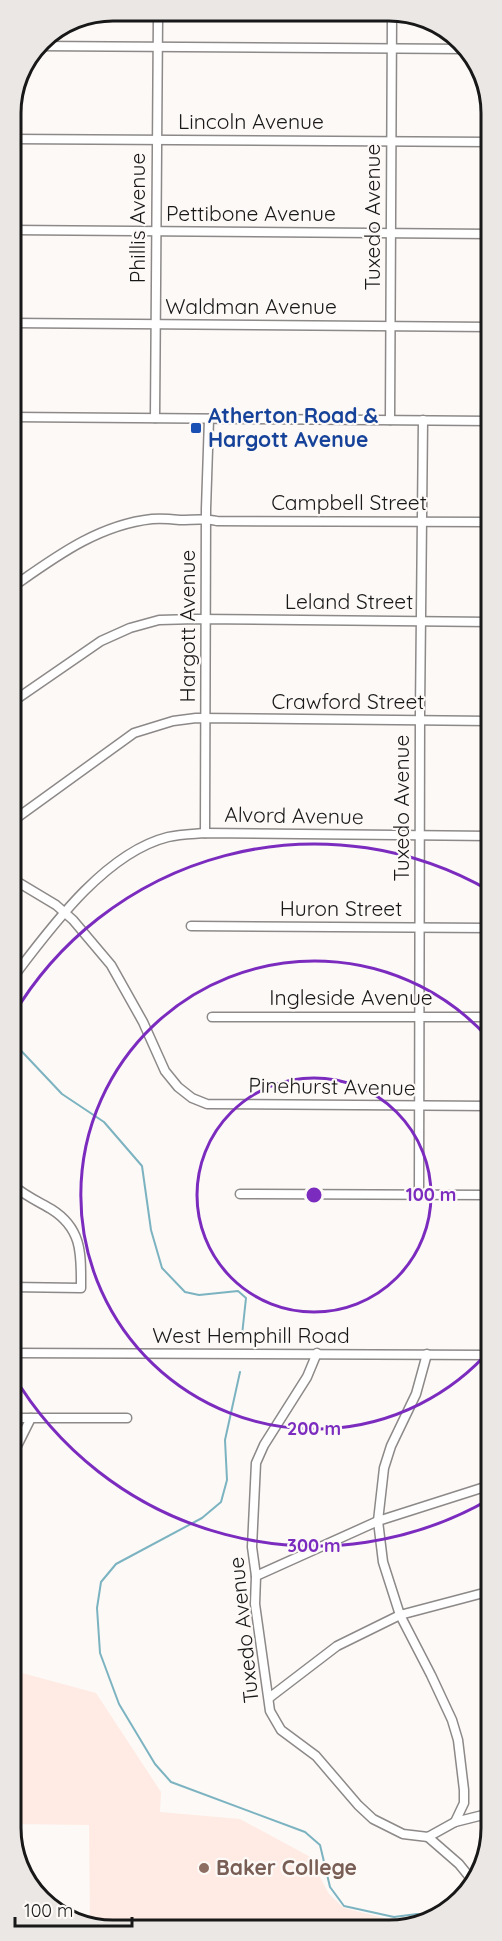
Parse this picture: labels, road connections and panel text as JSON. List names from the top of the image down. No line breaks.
{"streets":{"street":["Lincoln Avenue","Pettibone Avenue","Tuxedo Avenue","Phillis Avenue","Waldman Avenue","Campbell Street","Leland Street","Hargott Avenue","Crawford Street","Alvord Avenue","Huron Street","Ingleside Avenue","Pinehurst Avenue","West Hemphill Road"]},"crossings":[["Lincoln Avenue","Tuxedo Avenue"],["Lincoln Avenue","Phillis Avenue"],["Pettibone Avenue","Tuxedo Avenue"],["Pettibone Avenue","Phillis Avenue"],["Tuxedo Avenue","Waldman Avenue"],["Tuxedo Avenue","Campbell Street"],["Tuxedo Avenue","Leland Street"],["Tuxedo Avenue","Crawford Street"],["Tuxedo Avenue","Alvord Avenue"],["Tuxedo Avenue","Huron Street"],["Tuxedo Avenue","Ingleside Avenue"],["Tuxedo Avenue","Pinehurst Avenue"],["Tuxedo Avenue","West Hemphill Road"],["Phillis Avenue","Waldman Avenue"],["Campbell Street","Hargott Avenue"],["Leland Street","Hargott Avenue"],["Hargott Avenue","Crawford Street"],["Hargott Avenue","Alvord Avenue"],["Alvord Avenue","Pinehurst Avenue"]],"places":{"transit":["Atherton Road & Hargott Avenue"],"other":["Baker College"]},"scale_bar":"100 m","rings":["100 m","200 m","300 m"]}
